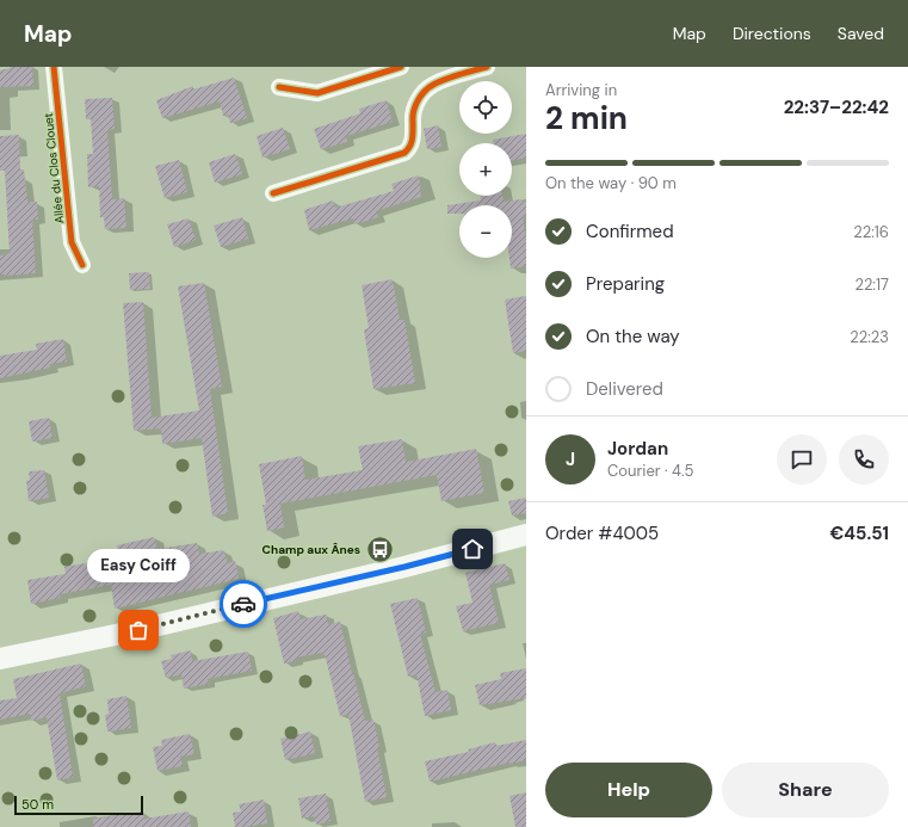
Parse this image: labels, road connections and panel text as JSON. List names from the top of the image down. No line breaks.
{"streets":{"street":["Allée du Clos Clouet"]},"places":{"bus stop":["Champ aux Ânes"],"other":["Easy Coiff"]},"scale_bar":"50 m","page":{"header":"Map","nav":["Map","Directions","Saved"],"heading":["2 min","Arriving in","22:37–22:42"],"panel":["Jordan","Courier · 4.5","Order #4005","€45.51"],"map_buttons":["+","−"],"bar":"On the way · 90 m","list":[["Confirmed","22:16"],["Preparing","22:17"],["On the way","22:23"],"Delivered"],"round":"J","bubble":"Easy Coiff","buttons":["Help","Share"],"scale":"50 m"}}
